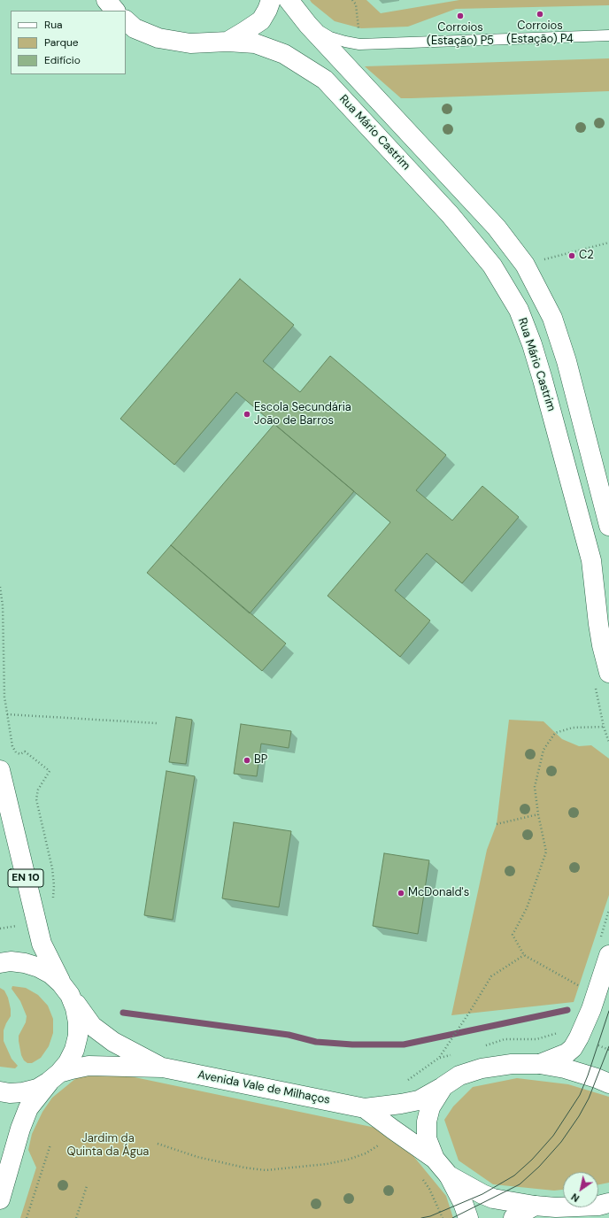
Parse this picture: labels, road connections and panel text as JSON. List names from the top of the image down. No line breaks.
{"streets":{"street":["Rua Mário Castrim","EN 10","Avenida Vale de Milhaços"]},"crossings":[["EN 10","Avenida Vale de Milhaços"]],"parks":["Jardim da Quinta da Água"],"places":["Corroios (Estação) P4","Corroios (Estação) P5","C2","Escola Secundária João de Barros","BP","McDonald's"],"legend":["Rua","Parque","Edifício"],"north":"bottom left"}
